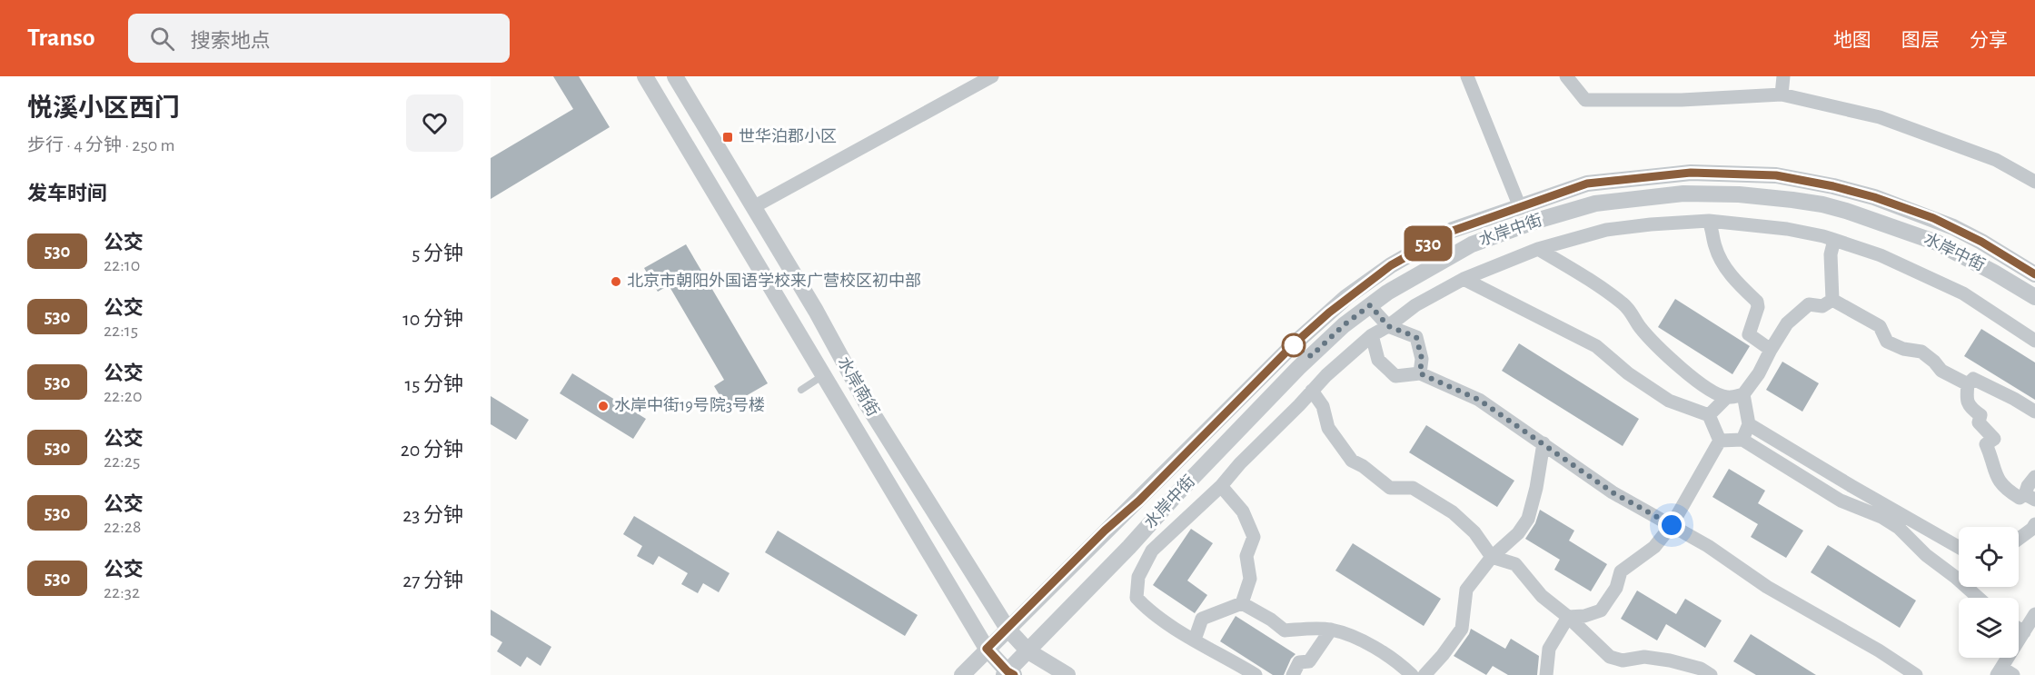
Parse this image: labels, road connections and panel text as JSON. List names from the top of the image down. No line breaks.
{"streets":{"street":["水岸中街","水岸南街"]},"crossings":[["水岸中街","水岸南街"]],"places":{"transit":["世华泊郡小区"],"other":["北京市朝阳外国语学校来广营校区初中部","水岸中街19号院3号楼"]},"lines":["bus line 530"],"page":{"header":"Transo","search":"搜索地点","nav":["地图","图层","分享"],"heading":[["悦溪小区西门","步行 · 4 分钟 · 250 m"],"发车时间"],"on_map":"530","list":[{"mark":"530","name":"公交","note":"22:10","value":"5 分钟"},{"mark":"530","name":"公交","note":"22:15","value":"10 分钟"},{"mark":"530","name":"公交","note":"22:20","value":"15 分钟"},{"mark":"530","name":"公交","note":"22:25","value":"20 分钟"},{"mark":"530","name":"公交","note":"22:28","value":"23 分钟"},{"mark":"530","name":"公交","note":"22:32","value":"27 分钟"}]}}
